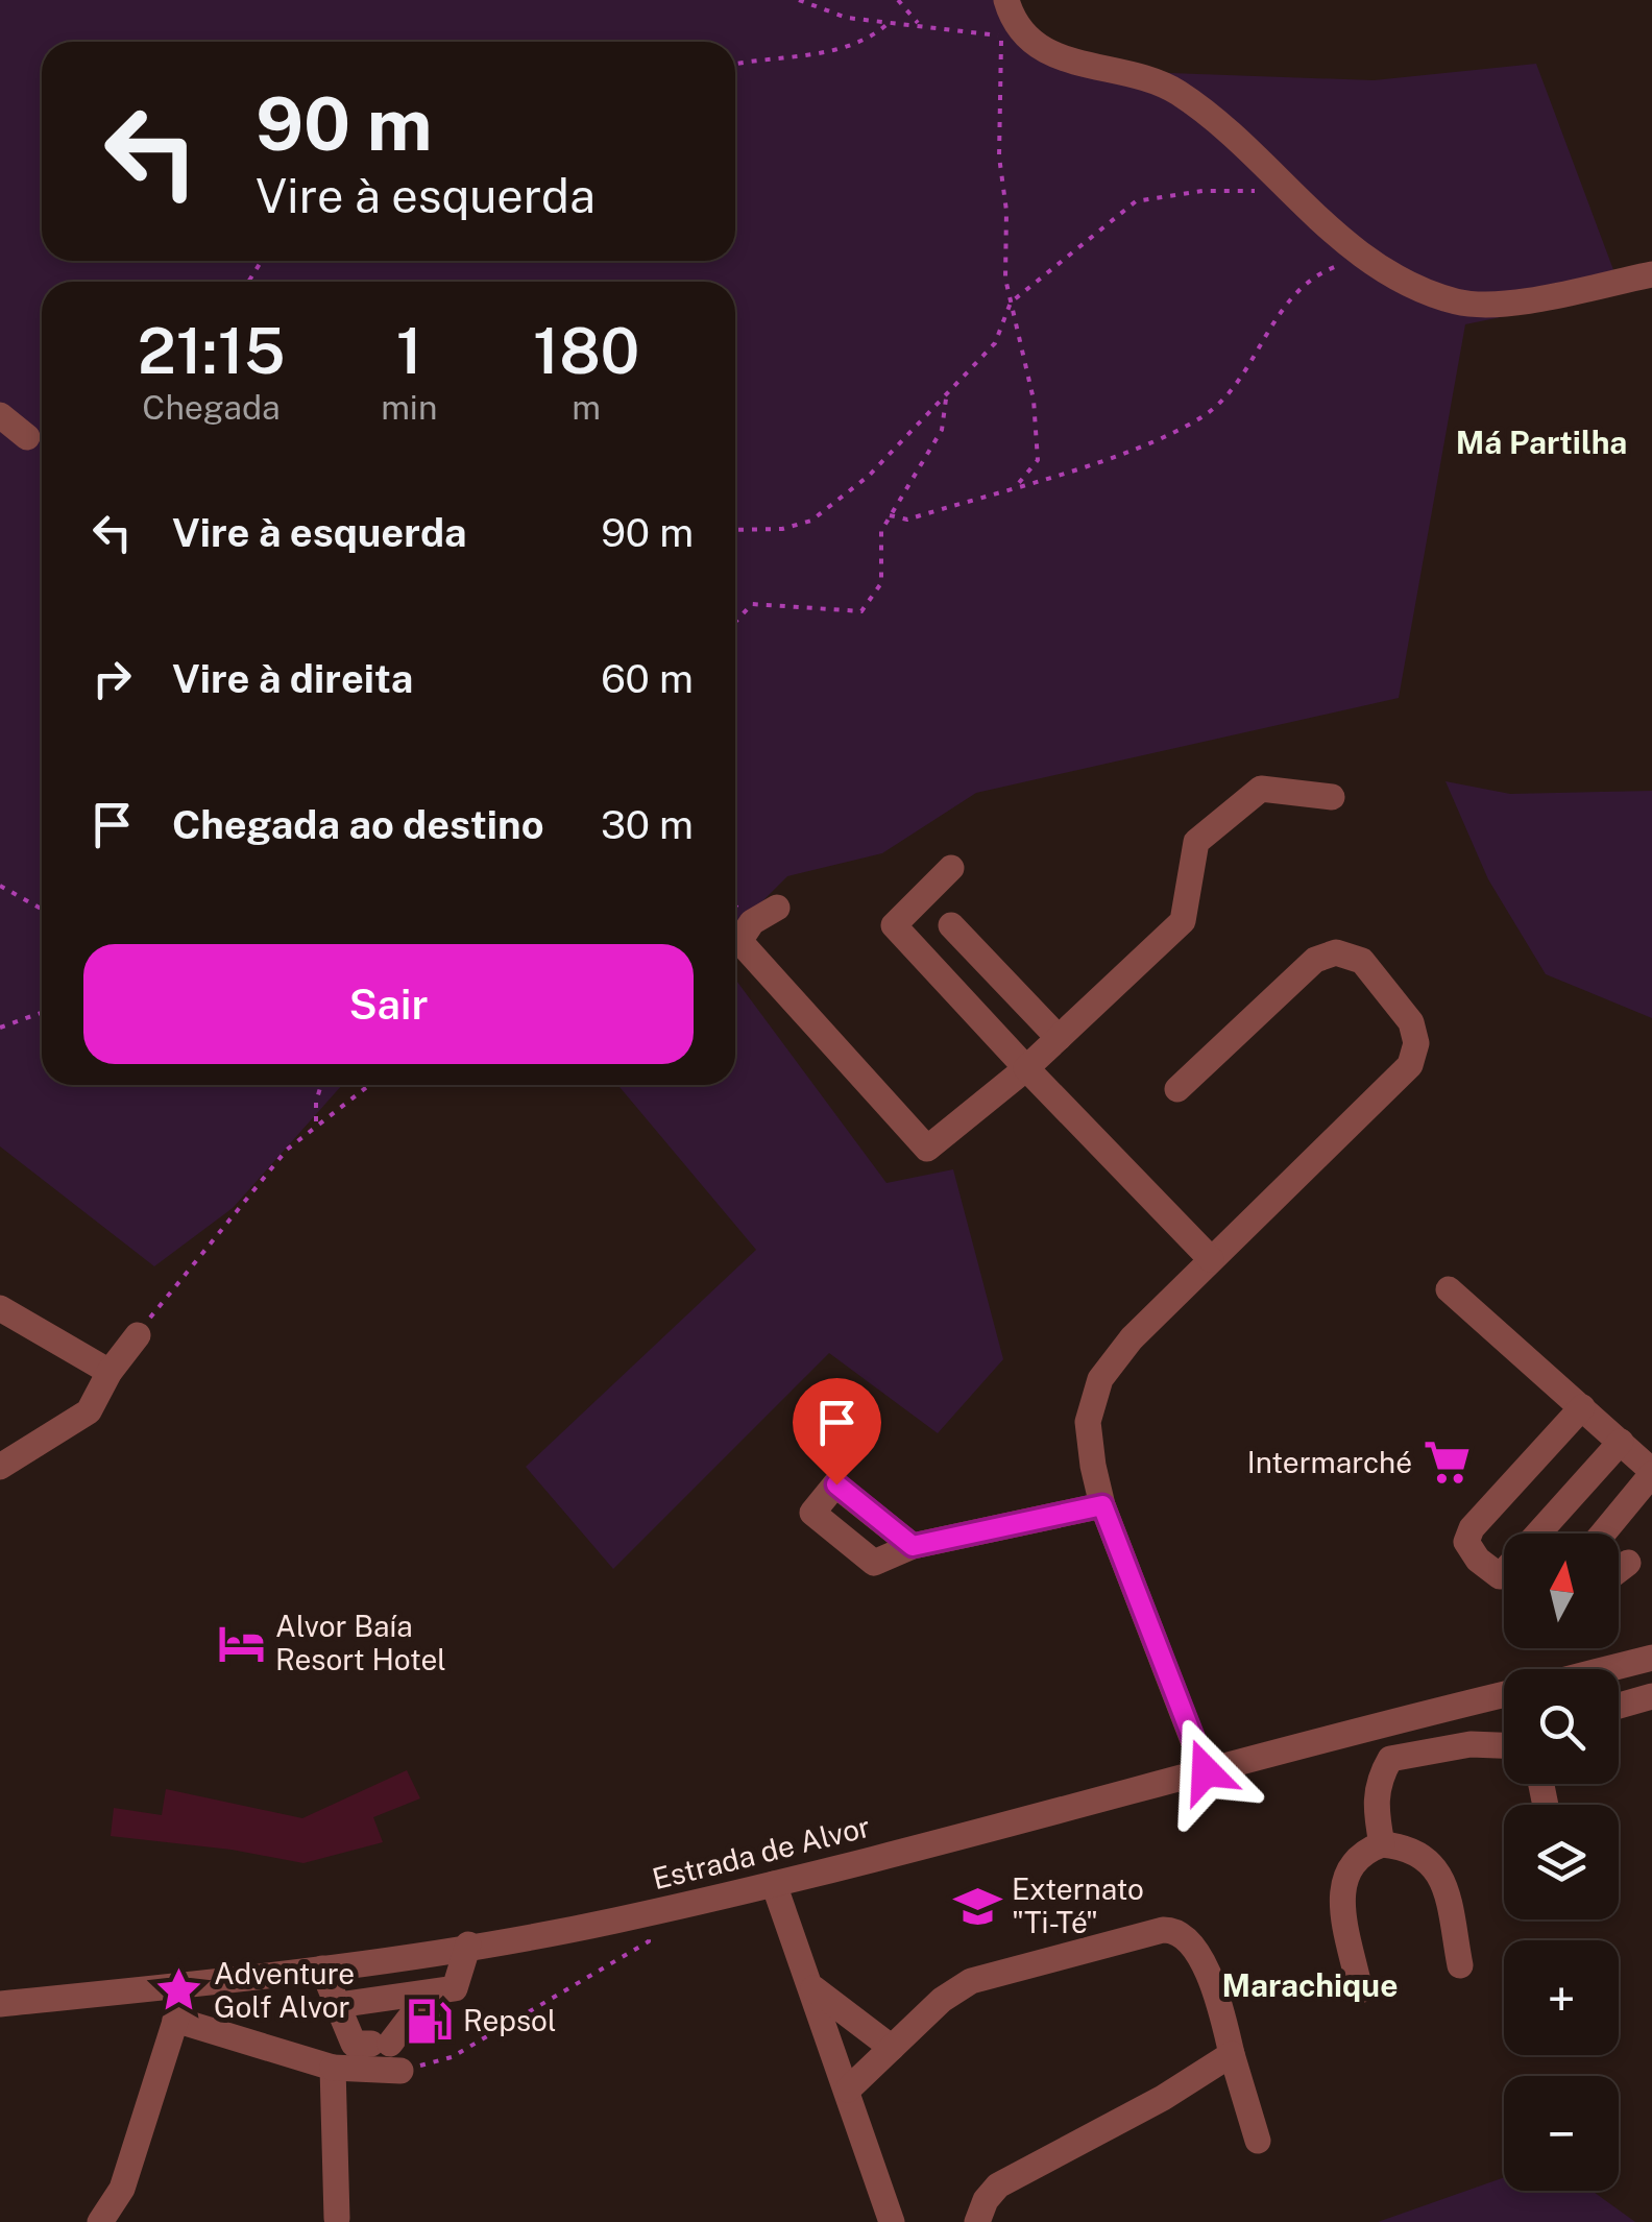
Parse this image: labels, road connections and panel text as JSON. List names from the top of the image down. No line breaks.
{"streets":{"street":["Estrada de Alvor"]},"districts":["Má Partilha","Marachique"],"places":{"supermarket":["Intermarché"],"hotel":["Alvor Baía Resort Hotel"],"school or university":["Externato \"Ti-Té\""],"place":["Adventure Golf Alvor"],"fuel station":["Repsol"]},"north":"top","page":{"turn":["90 m","Vire à esquerda"],"eta":["21:15","Chegada","1","min","180","m"],"list":[{"name":"Vire à esquerda","value":"90 m"},{"name":"Vire à direita","value":"60 m"},{"name":"Chegada ao destino","value":"30 m"}],"buttons":"Sair","map_buttons":["+","−"]}}
